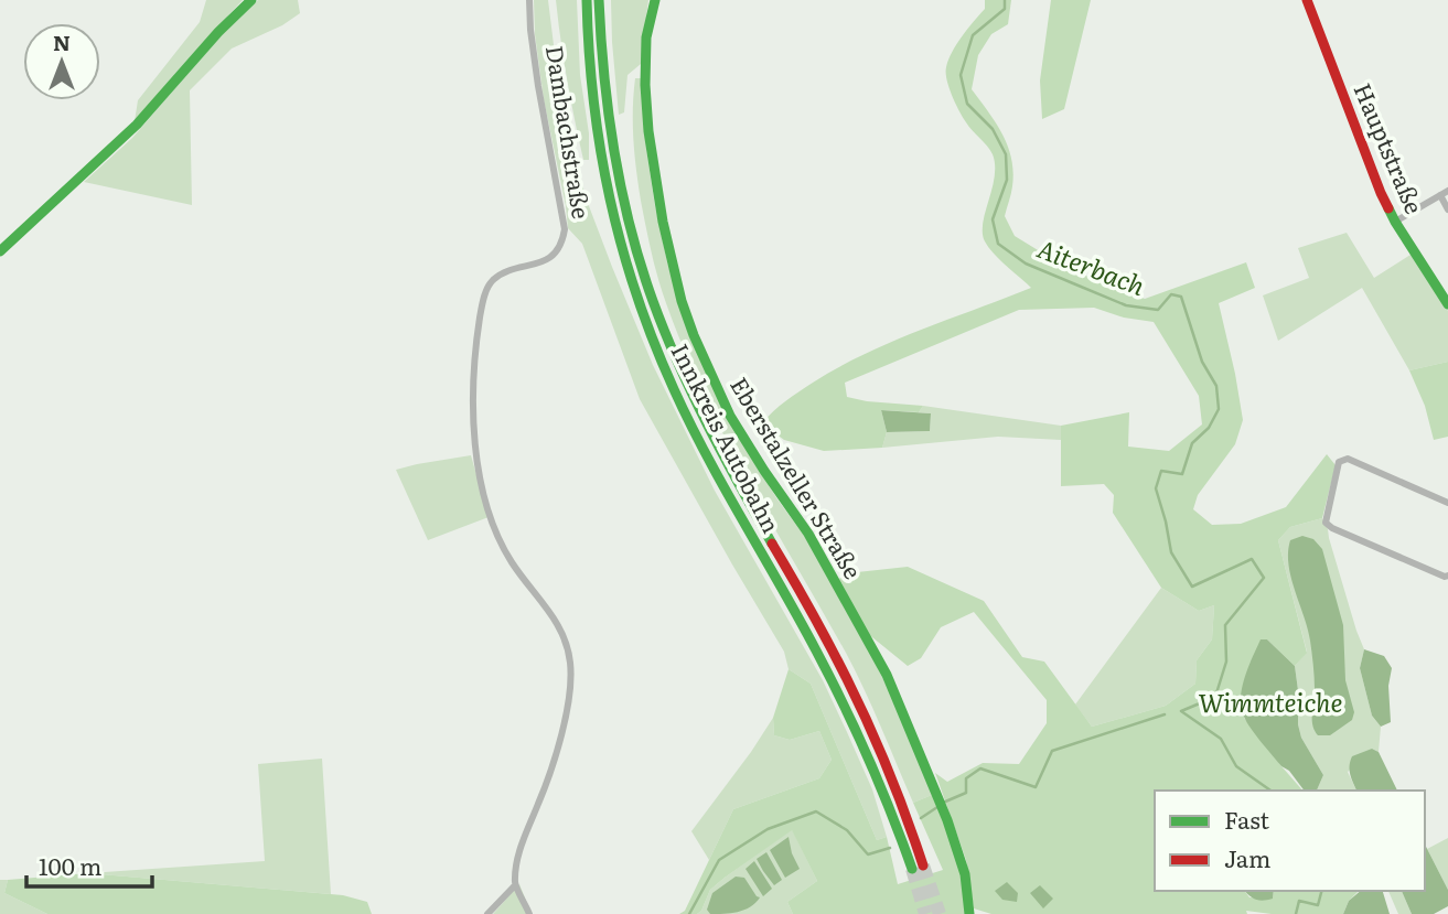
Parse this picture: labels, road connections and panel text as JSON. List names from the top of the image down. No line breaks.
{"streets":{"main road":["Hauptstraße","Innkreis Autobahn","Eberstalzeller Straße"],"street":["Dambachstraße"]},"water":["Aiterbach","Wimmteiche"],"legend":["Fast","Jam"],"scale_bar":"100 m","north":"top"}
